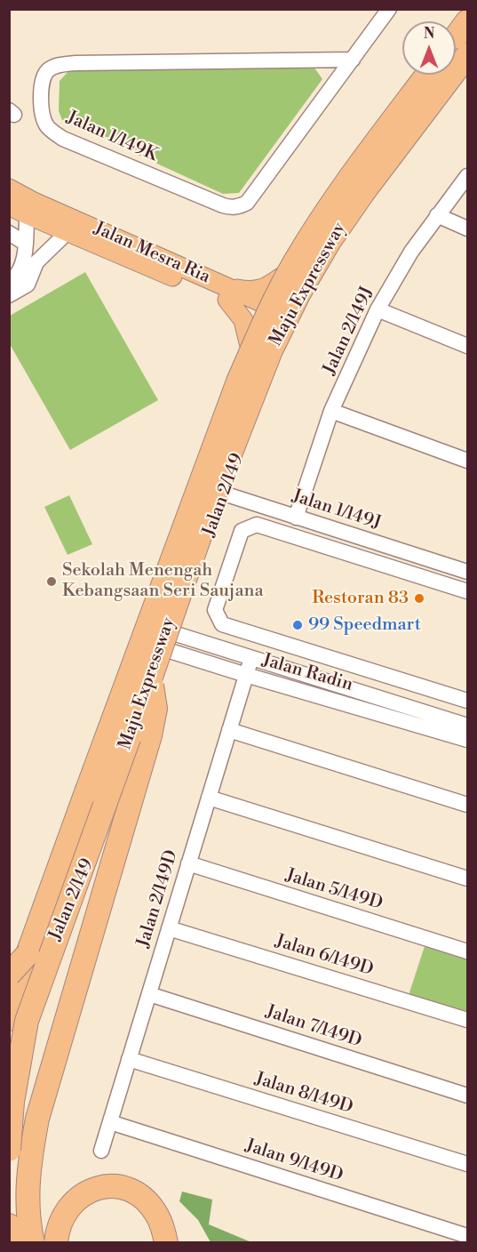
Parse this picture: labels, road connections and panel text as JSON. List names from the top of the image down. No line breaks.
{"streets":{"highway":["Maju Expressway"],"main road":["Jalan Mesra Ria","Jalan 2/149"],"street":["Jalan 1/149K","Jalan 2/149J","Jalan 1/149J","Jalan Radin","Jalan 5/149D","Jalan 2/149D","Jalan 6/149D","Jalan 7/149D","Jalan 8/149D","Jalan 9/149D"]},"crossings":[["Jalan Mesra Ria","Jalan 2/149"],["Maju Expressway","Jalan 2/149"],["Jalan 2/149J","Jalan 1/149J"],["Jalan 2/149","Jalan 1/149J"],["Jalan 2/149","Jalan Radin"],["Jalan Radin","Jalan 2/149D"],["Jalan 5/149D","Jalan 2/149D"],["Jalan 2/149D","Jalan 6/149D"],["Jalan 2/149D","Jalan 7/149D"],["Jalan 2/149D","Jalan 8/149D"],["Jalan 2/149D","Jalan 9/149D"]],"places":["Sekolah Menengah Kebangsaan Seri Saujana","Restoran 83","99 Speedmart"],"north":"top"}
